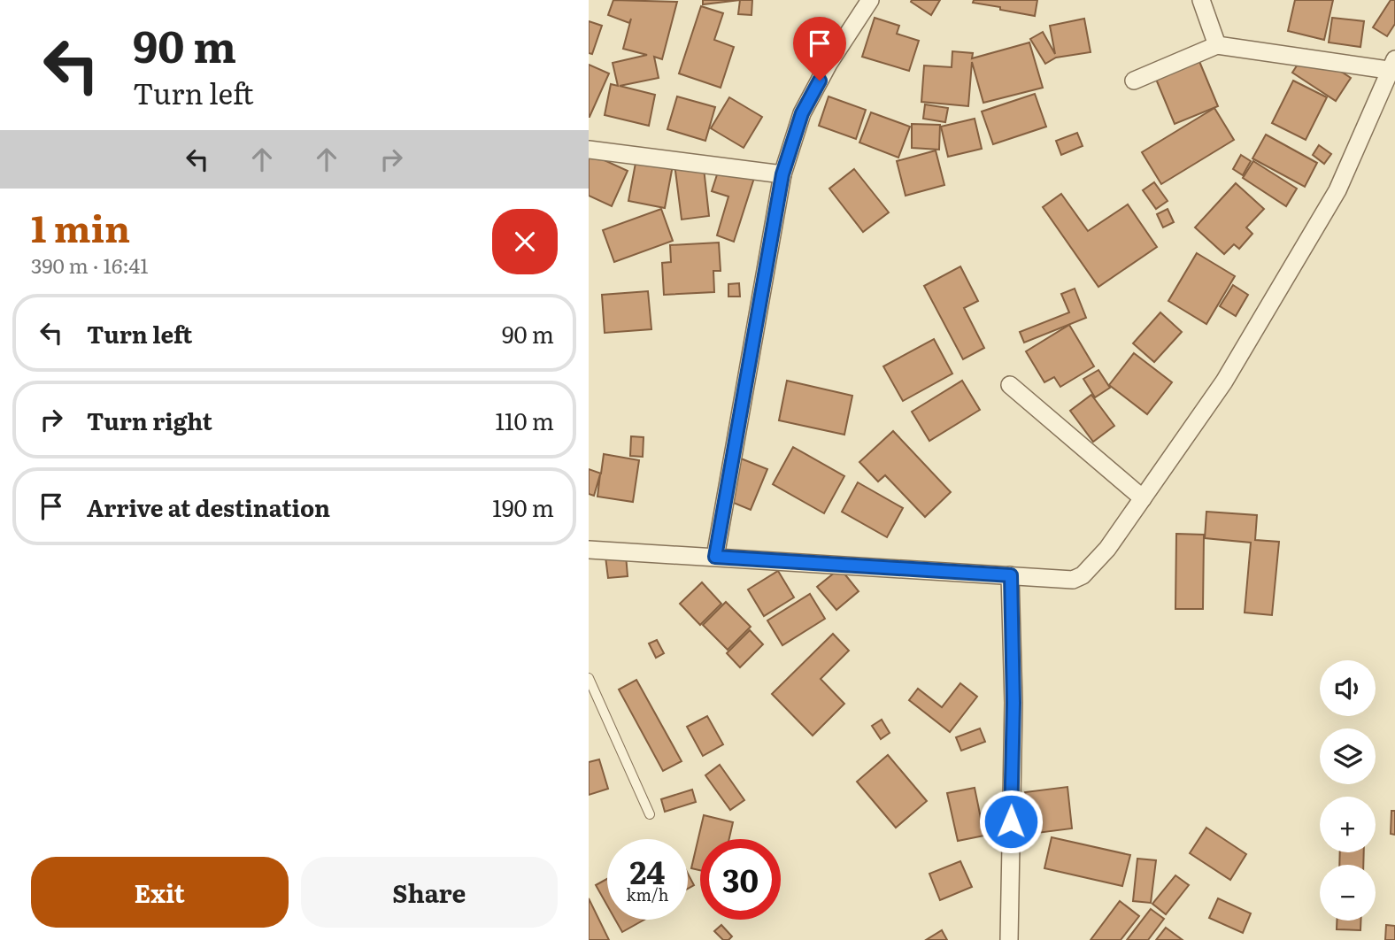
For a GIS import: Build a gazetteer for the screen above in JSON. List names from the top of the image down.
{
  "page": {
    "turn": ["90 m", "Turn left"],
    "heading": ["1 min", "390 m · 16:41"],
    "list": [
      {
        "name": "Turn left",
        "value": "90 m"
      },
      {
        "name": "Turn right",
        "value": "110 m"
      },
      {
        "name": "Arrive at destination",
        "value": "190 m"
      }
    ],
    "map_buttons": ["+", "−"],
    "speed": "24 km/h",
    "limit": "30",
    "buttons": ["Exit", "Share"]
  }
}
